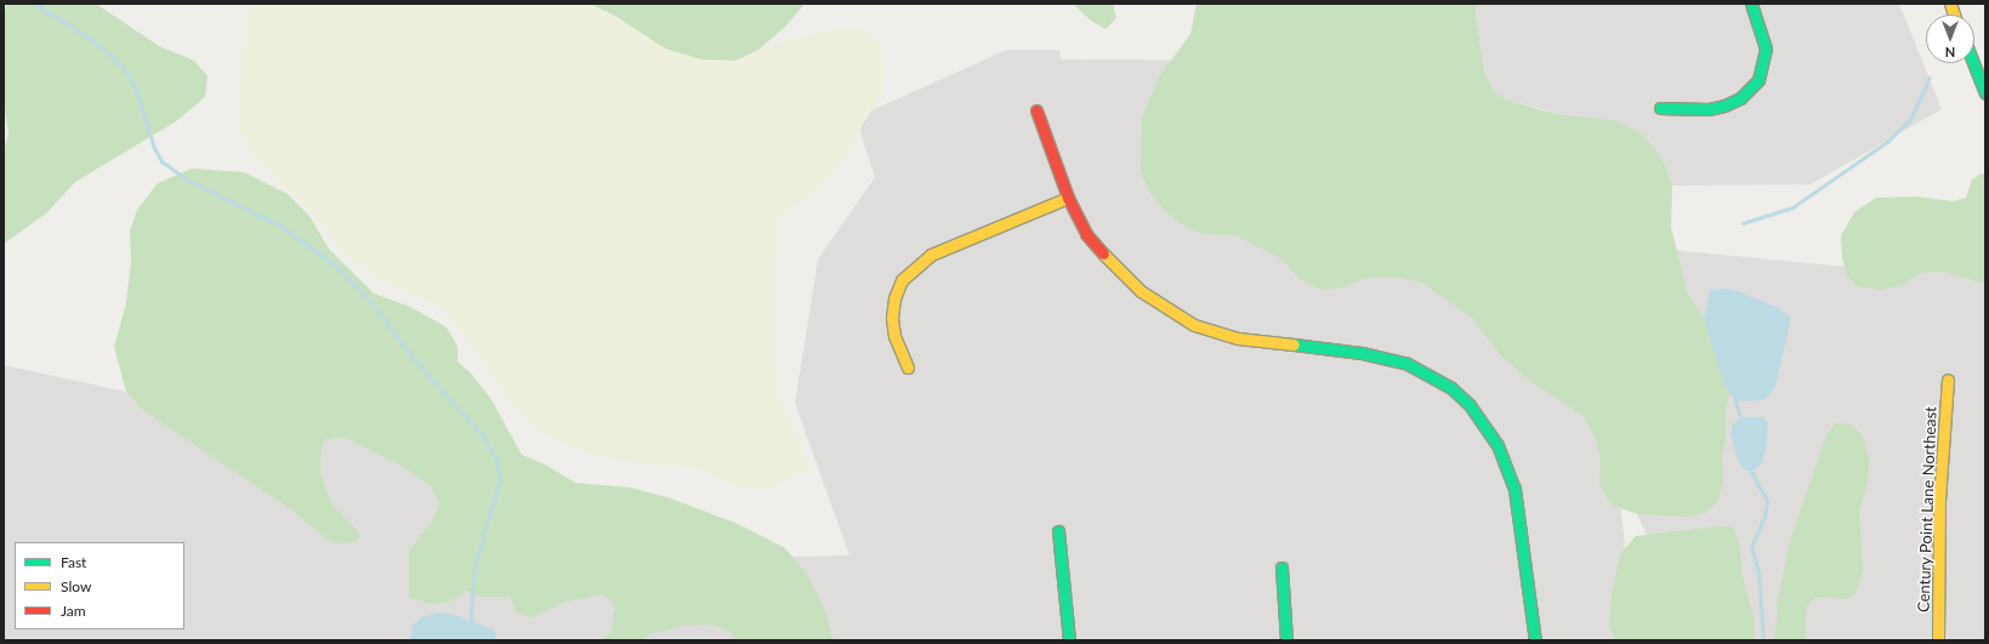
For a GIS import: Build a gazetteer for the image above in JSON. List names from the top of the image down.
{
  "streets": {
    "street": ["Century Point Lane Northeast"]
  },
  "legend": ["Fast", "Slow", "Jam"],
  "north": "bottom"
}
